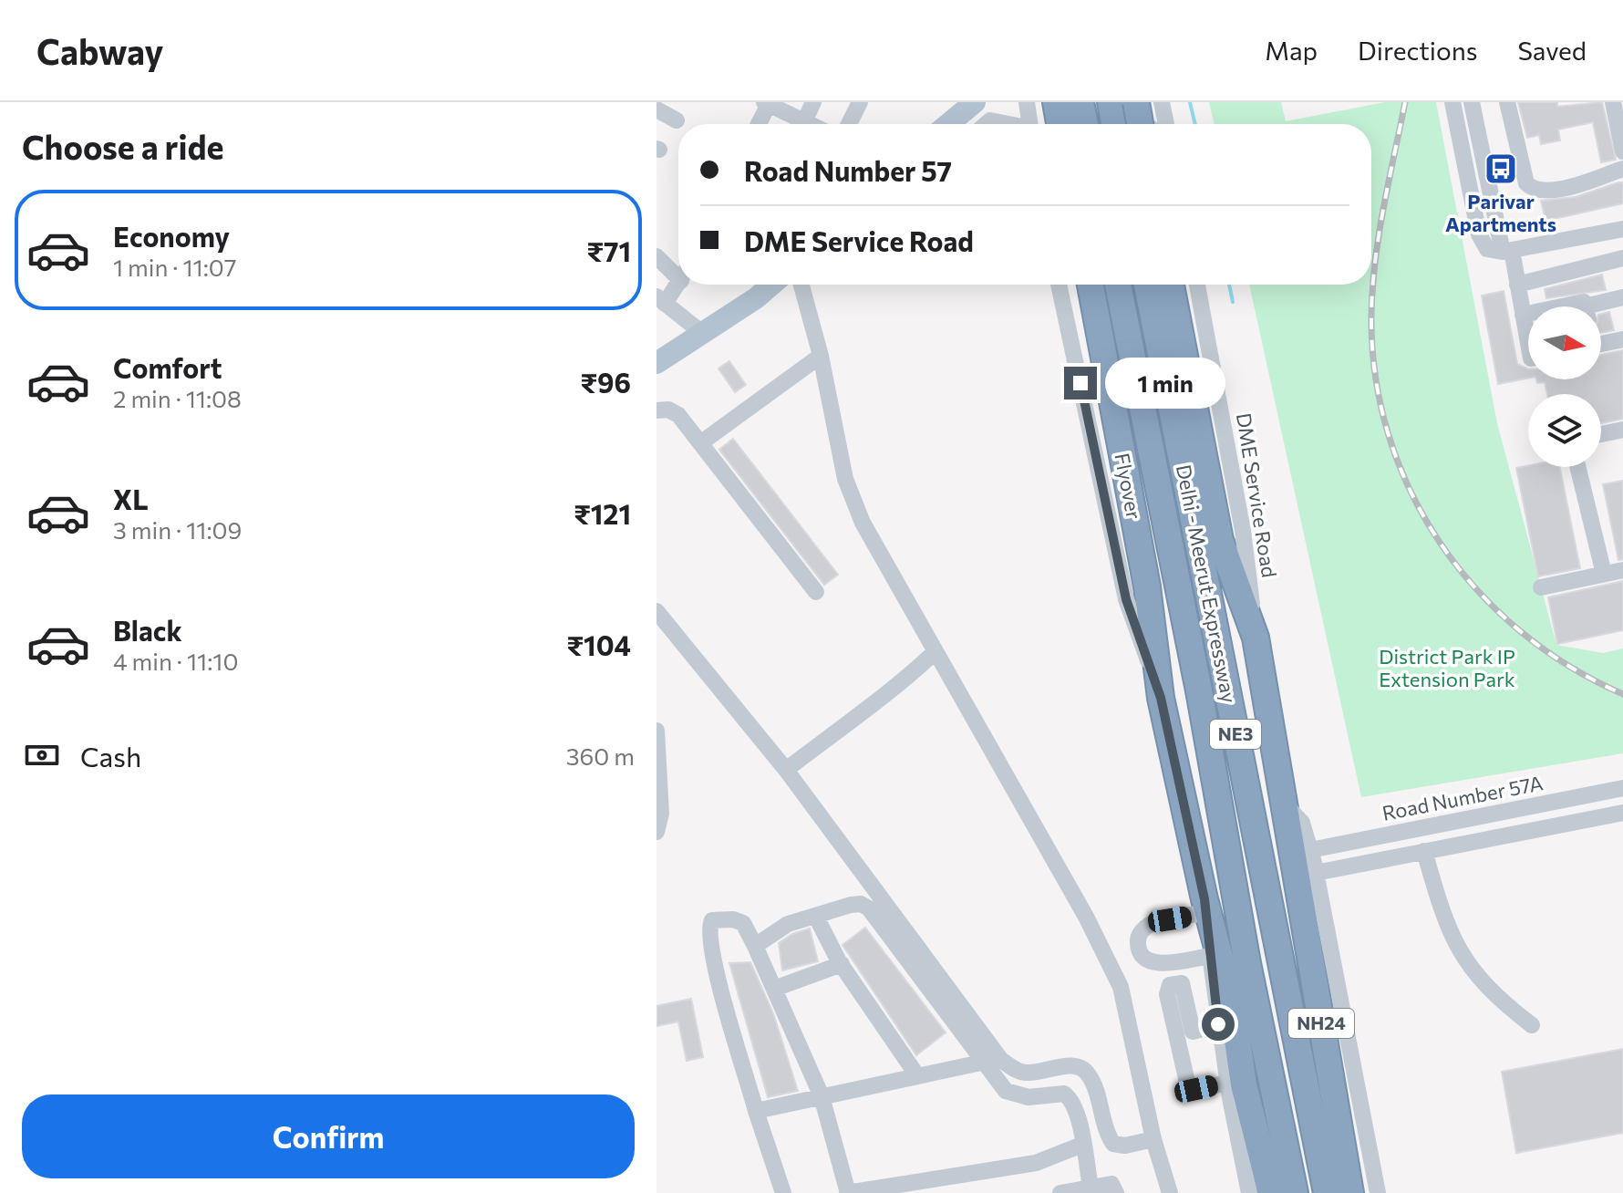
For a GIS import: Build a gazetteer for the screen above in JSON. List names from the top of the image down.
{
  "streets": {
    "highway": [
      "Flyover",
      "Delhi - Meerut Expressway",
      "NE3",
      "NH24"
    ],
    "street": ["DME Service Road", "Road Number 57A"]
  },
  "parks": ["District Park IP Extension Park"],
  "places": {
    "bus stop": ["Parivar Apartments"]
  },
  "north": "right",
  "page": {
    "header": "Cabway",
    "nav": ["Map", "Directions", "Saved"],
    "heading": "Choose a ride",
    "banner": ["Road Number 57", "DME Service Road"],
    "list": [
      {
        "name": "Economy",
        "note": "1 min · 11:07",
        "value": "₹71"
      },
      {
        "name": "Comfort",
        "note": "2 min · 11:08",
        "value": "₹96"
      },
      {
        "name": "XL",
        "note": "3 min · 11:09",
        "value": "₹121"
      },
      {
        "name": "Black",
        "note": "4 min · 11:10",
        "value": "₹104"
      }
    ],
    "bubble": "1 min",
    "pay": ["Cash", "360 m"],
    "buttons": "Confirm"
  }
}
